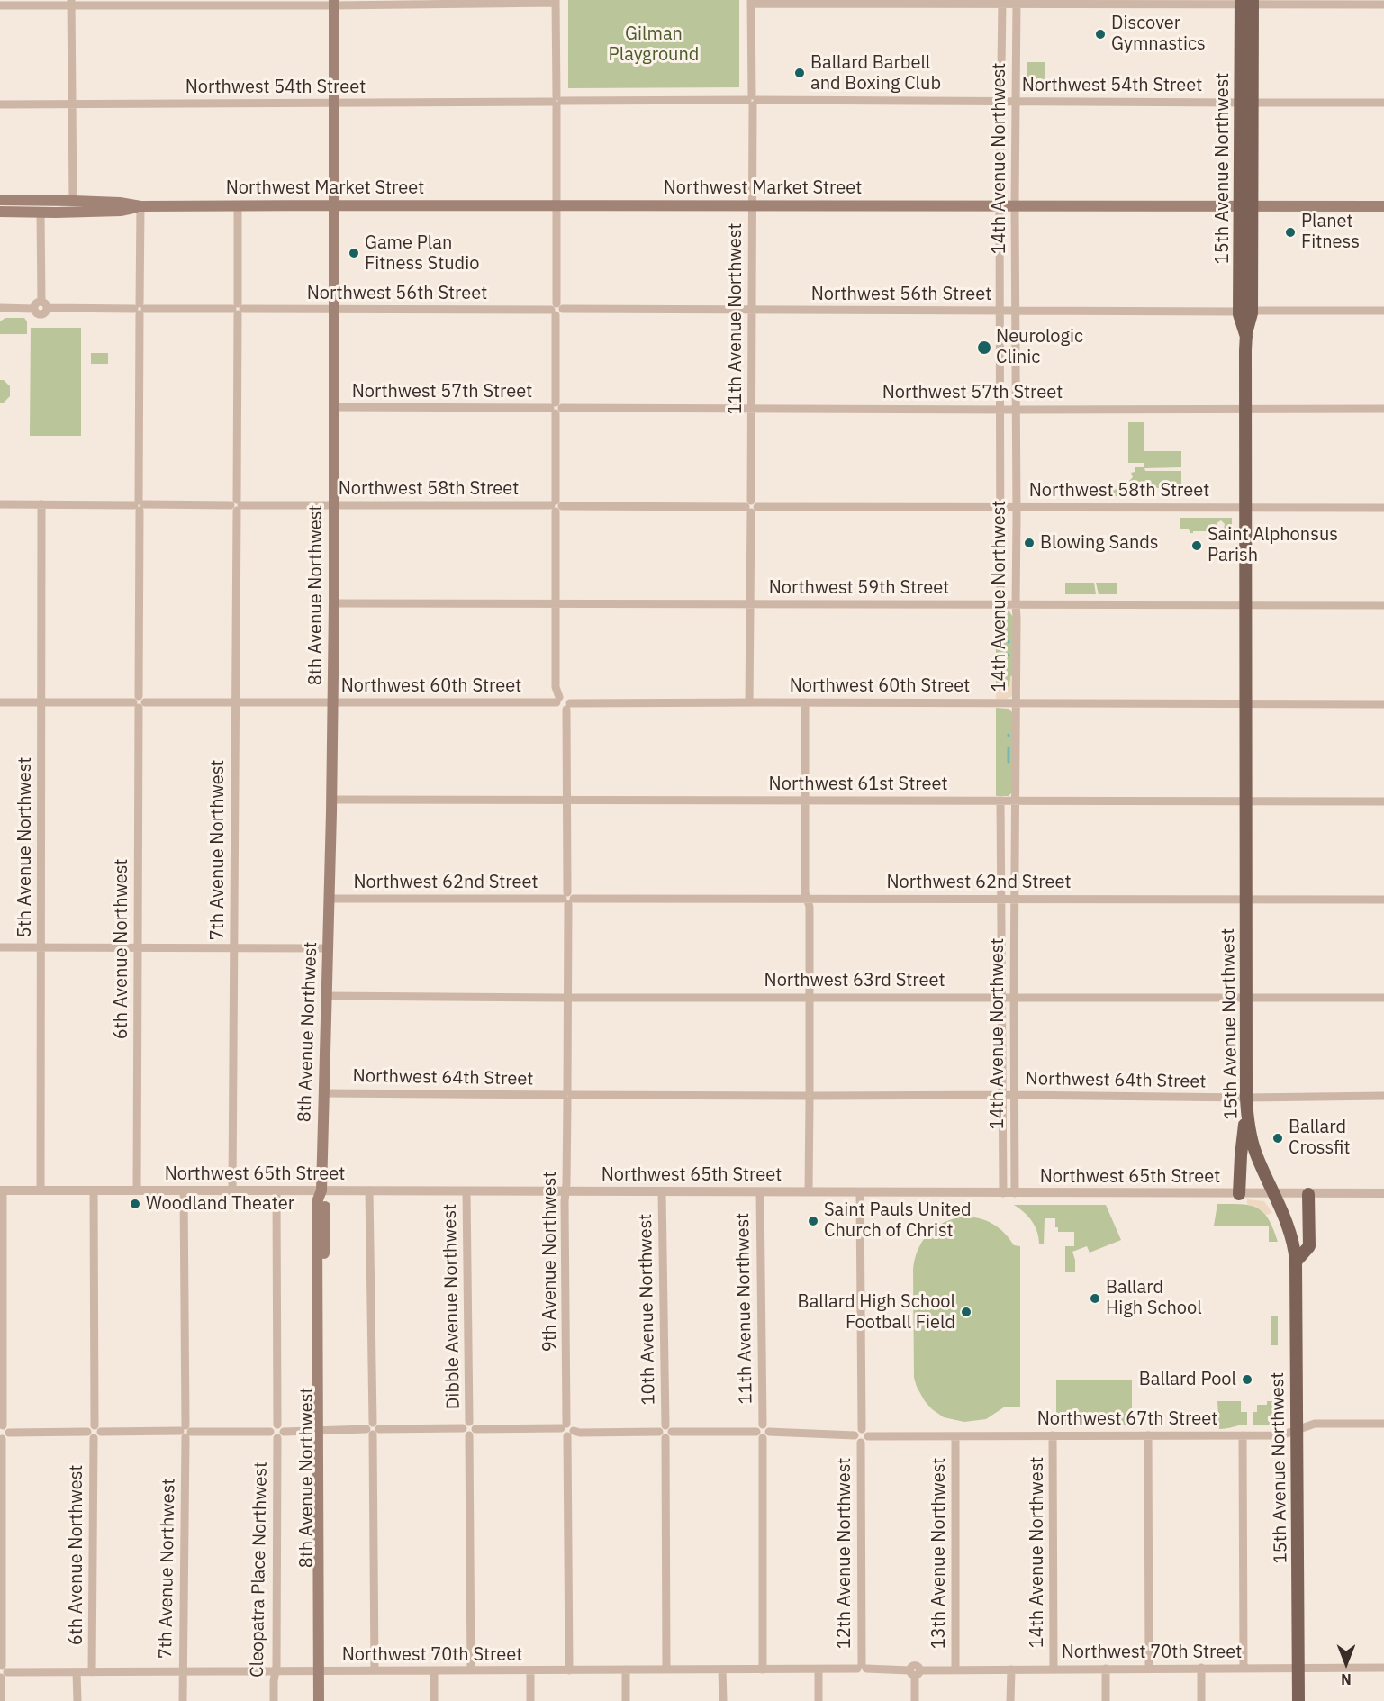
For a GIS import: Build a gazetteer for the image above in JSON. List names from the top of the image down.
{
  "streets": {
    "main road": ["15th Avenue Northwest", "Northwest Market Street", "8th Avenue Northwest"],
    "street": [
      "Northwest 54th Street",
      "14th Avenue Northwest",
      "Northwest 56th Street",
      "11th Avenue Northwest",
      "Northwest 57th Street",
      "Northwest 58th Street",
      "Northwest 59th Street",
      "Northwest 60th Street",
      "Northwest 61st Street",
      "5th Avenue Northwest",
      "7th Avenue Northwest",
      "Northwest 62nd Street",
      "6th Avenue Northwest",
      "Northwest 63rd Street",
      "Northwest 64th Street",
      "Northwest 65th Street",
      "9th Avenue Northwest",
      "Dibble Avenue Northwest",
      "10th Avenue Northwest",
      "Northwest 67th Street",
      "12th Avenue Northwest",
      "13th Avenue Northwest",
      "Cleopatra Place Northwest",
      "Northwest 70th Street"
    ]
  },
  "crossings": [
    ["Northwest 54th Street", "14th Avenue Northwest"],
    ["Northwest 54th Street", "15th Avenue Northwest"],
    ["Northwest 54th Street", "11th Avenue Northwest"],
    ["Northwest 54th Street", "8th Avenue Northwest"],
    ["14th Avenue Northwest", "Northwest Market Street"],
    ["14th Avenue Northwest", "Northwest 56th Street"],
    ["14th Avenue Northwest", "Northwest 57th Street"],
    ["14th Avenue Northwest", "Northwest 58th Street"],
    ["14th Avenue Northwest", "Northwest 59th Street"],
    ["14th Avenue Northwest", "Northwest 60th Street"],
    ["14th Avenue Northwest", "Northwest 61st Street"],
    ["14th Avenue Northwest", "Northwest 62nd Street"],
    ["14th Avenue Northwest", "Northwest 63rd Street"],
    ["14th Avenue Northwest", "Northwest 64th Street"],
    ["14th Avenue Northwest", "Northwest 65th Street"],
    ["14th Avenue Northwest", "Northwest 67th Street"],
    ["14th Avenue Northwest", "Northwest 70th Street"],
    ["15th Avenue Northwest", "Northwest Market Street"],
    ["15th Avenue Northwest", "Northwest 56th Street"],
    ["15th Avenue Northwest", "Northwest 57th Street"],
    ["15th Avenue Northwest", "Northwest 58th Street"],
    ["15th Avenue Northwest", "Northwest 59th Street"],
    ["15th Avenue Northwest", "Northwest 60th Street"],
    ["15th Avenue Northwest", "Northwest 61st Street"],
    ["15th Avenue Northwest", "Northwest 62nd Street"],
    ["15th Avenue Northwest", "Northwest 63rd Street"],
    ["15th Avenue Northwest", "Northwest 64th Street"],
    ["15th Avenue Northwest", "Northwest 65th Street"],
    ["15th Avenue Northwest", "Northwest 67th Street"],
    ["15th Avenue Northwest", "Northwest 70th Street"],
    ["Northwest Market Street", "11th Avenue Northwest"],
    ["Northwest Market Street", "8th Avenue Northwest"],
    ["Northwest Market Street", "7th Avenue Northwest"],
    ["Northwest Market Street", "6th Avenue Northwest"],
    ["Northwest 56th Street", "11th Avenue Northwest"],
    ["Northwest 56th Street", "8th Avenue Northwest"],
    ["Northwest 56th Street", "7th Avenue Northwest"],
    ["Northwest 56th Street", "6th Avenue Northwest"],
    ["11th Avenue Northwest", "Northwest 57th Street"],
    ["11th Avenue Northwest", "Northwest 58th Street"],
    ["11th Avenue Northwest", "Northwest 59th Street"],
    ["11th Avenue Northwest", "Northwest 60th Street"],
    ["11th Avenue Northwest", "Northwest 65th Street"],
    ["Northwest 57th Street", "8th Avenue Northwest"],
    ["Northwest 58th Street", "8th Avenue Northwest"],
    ["Northwest 58th Street", "5th Avenue Northwest"],
    ["Northwest 58th Street", "7th Avenue Northwest"],
    ["Northwest 58th Street", "6th Avenue Northwest"],
    ["Northwest 59th Street", "8th Avenue Northwest"],
    ["8th Avenue Northwest", "Northwest 60th Street"],
    ["8th Avenue Northwest", "Northwest 61st Street"],
    ["8th Avenue Northwest", "Northwest 62nd Street"],
    ["8th Avenue Northwest", "Northwest 63rd Street"],
    ["8th Avenue Northwest", "Northwest 64th Street"],
    ["8th Avenue Northwest", "Northwest 65th Street"],
    ["8th Avenue Northwest", "Northwest 70th Street"],
    ["Northwest 60th Street", "5th Avenue Northwest"],
    ["Northwest 60th Street", "7th Avenue Northwest"],
    ["Northwest 60th Street", "6th Avenue Northwest"],
    ["Northwest 60th Street", "9th Avenue Northwest"],
    ["Northwest 61st Street", "9th Avenue Northwest"],
    ["5th Avenue Northwest", "Northwest 65th Street"],
    ["7th Avenue Northwest", "Northwest 65th Street"],
    ["7th Avenue Northwest", "Northwest 70th Street"],
    ["Northwest 62nd Street", "9th Avenue Northwest"],
    ["6th Avenue Northwest", "Northwest 65th Street"],
    ["6th Avenue Northwest", "Northwest 70th Street"],
    ["Northwest 63rd Street", "9th Avenue Northwest"],
    ["Northwest 64th Street", "9th Avenue Northwest"],
    ["Northwest 65th Street", "9th Avenue Northwest"],
    ["Northwest 65th Street", "Dibble Avenue Northwest"],
    ["Northwest 65th Street", "10th Avenue Northwest"],
    ["Northwest 65th Street", "12th Avenue Northwest"],
    ["Dibble Avenue Northwest", "Northwest 70th Street"],
    ["10th Avenue Northwest", "Northwest 70th Street"],
    ["Northwest 67th Street", "12th Avenue Northwest"],
    ["Northwest 67th Street", "13th Avenue Northwest"],
    ["12th Avenue Northwest", "Northwest 70th Street"],
    ["13th Avenue Northwest", "Northwest 70th Street"],
    ["Cleopatra Place Northwest", "Northwest 70th Street"]
  ],
  "parks": ["Gilman Playground"],
  "places": [
    "Discover Gymnastics",
    "Ballard Barbell and Boxing Club",
    "Planet Fitness",
    "Game Plan Fitness Studio",
    "Neurologic Clinic",
    "Blowing Sands",
    "Saint Alphonsus Parish",
    "Ballard Crossfit",
    "Woodland Theater",
    "Saint Pauls United Church of Christ",
    "Ballard High School",
    "Ballard High School Football Field",
    "Ballard Pool"
  ],
  "north": "bottom"
}
